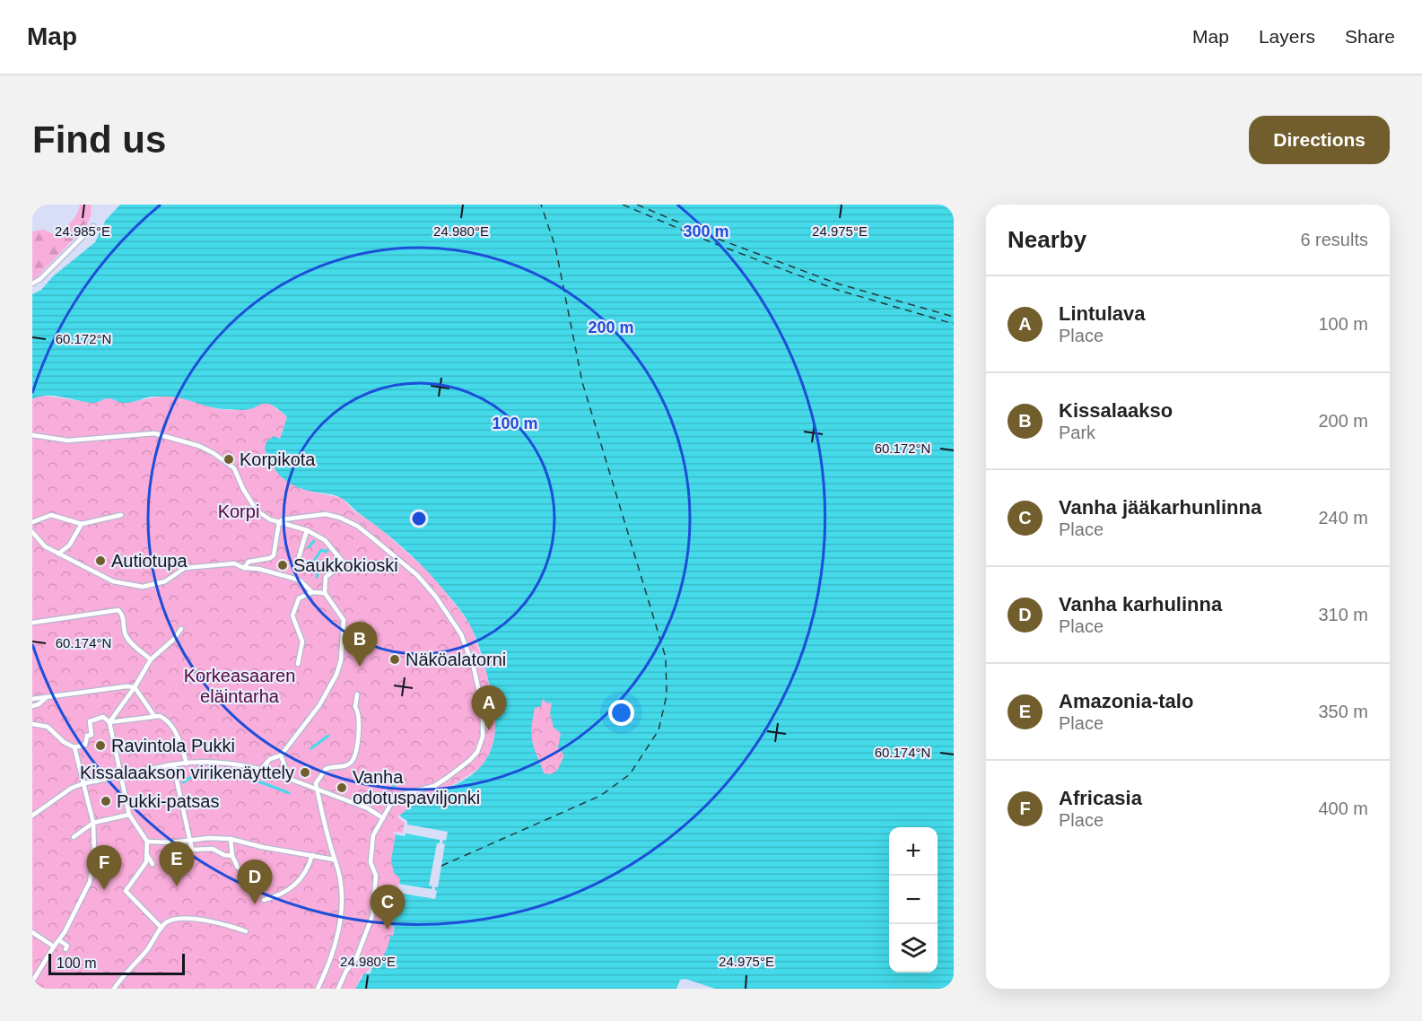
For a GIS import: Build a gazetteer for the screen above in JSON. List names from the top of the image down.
{
  "parks": ["Korpi", "Korkeasaaren eläintarha"],
  "places": [
    "Korpikota",
    "Autiotupa",
    "Saukkokioski",
    "Näköalatorni",
    "Ravintola Pukki",
    "Kissalaakson virikenäyttely",
    "Vanha odotuspaviljonki",
    "Pukki-patsas"
  ],
  "scale_bar": "100 m",
  "page": {
    "header": "Map",
    "nav": ["Map", "Layers", "Share"],
    "buttons": "Directions",
    "title": "Find us",
    "heading": ["Nearby", "6 results"],
    "list": [
      {
        "mark": "A",
        "name": "Lintulava",
        "note": "Place",
        "value": "100 m"
      },
      {
        "mark": "B",
        "name": "Kissalaakso",
        "note": "Park",
        "value": "200 m"
      },
      {
        "mark": "C",
        "name": "Vanha jääkarhunlinna",
        "note": "Place",
        "value": "240 m"
      },
      {
        "mark": "D",
        "name": "Vanha karhulinna",
        "note": "Place",
        "value": "310 m"
      },
      {
        "mark": "E",
        "name": "Amazonia-talo",
        "note": "Place",
        "value": "350 m"
      },
      {
        "mark": "F",
        "name": "Africasia",
        "note": "Place",
        "value": "400 m"
      }
    ],
    "pins": [
      "B",
      "A",
      "E",
      "F",
      "D",
      "C"
    ],
    "map_buttons": ["+", "−"],
    "scale": "100 m"
  },
  "coordinates": [
    "24.985°E",
    "24.980°E",
    "24.975°E",
    "60.172°N",
    "60.174°N"
  ],
  "rings": ["300 m", "200 m", "100 m"]
}
